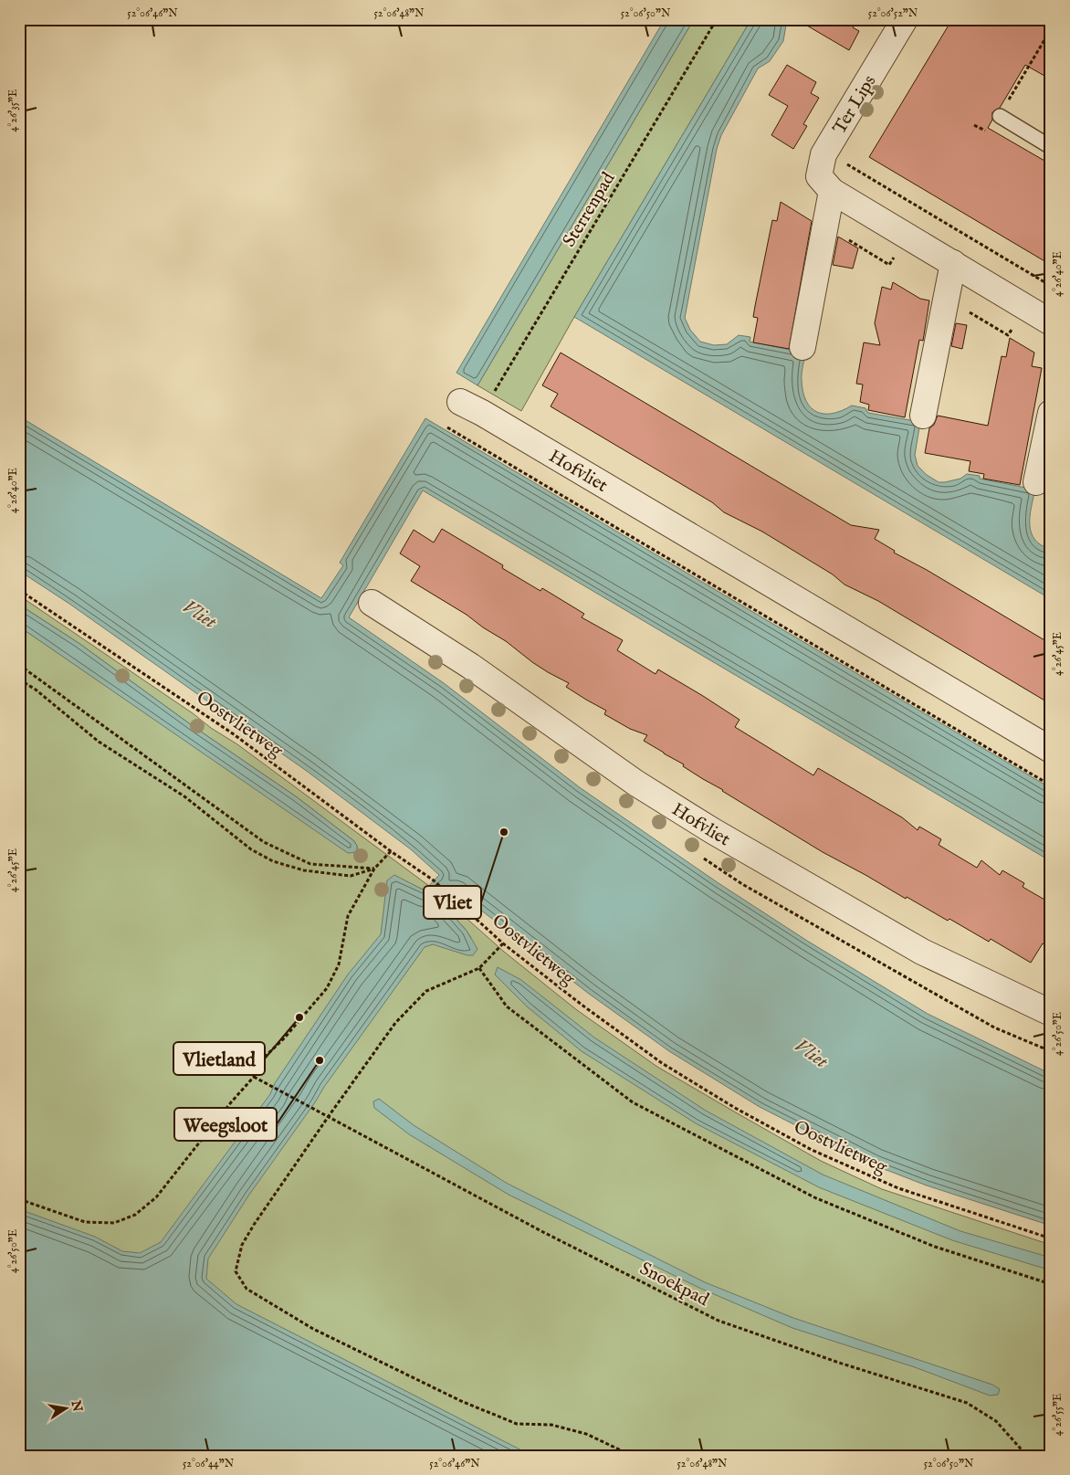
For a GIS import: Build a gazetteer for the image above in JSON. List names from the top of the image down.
{
  "streets": {
    "street": ["Ter Lips", "Hofvliet"],
    "path": ["Sterrenpad", "Oostvlietweg", "Snoekpad"]
  },
  "crossings": [
    ["Sterrenpad", "Hofvliet"]
  ],
  "water": ["Vliet"],
  "places": ["Vliet", "Vlietland", "Weegsloot"],
  "north": "right",
  "coordinates": [
    "52°06'46\"N",
    "52°06'48\"N",
    "52°06'50\"N",
    "52°06'52\"N",
    "4°26'35\"E",
    "4°26'40\"E",
    "4°26'45\"E",
    "4°26'50\"E",
    "4°26'55\"E",
    "52°06'44\"N"
  ]
}
